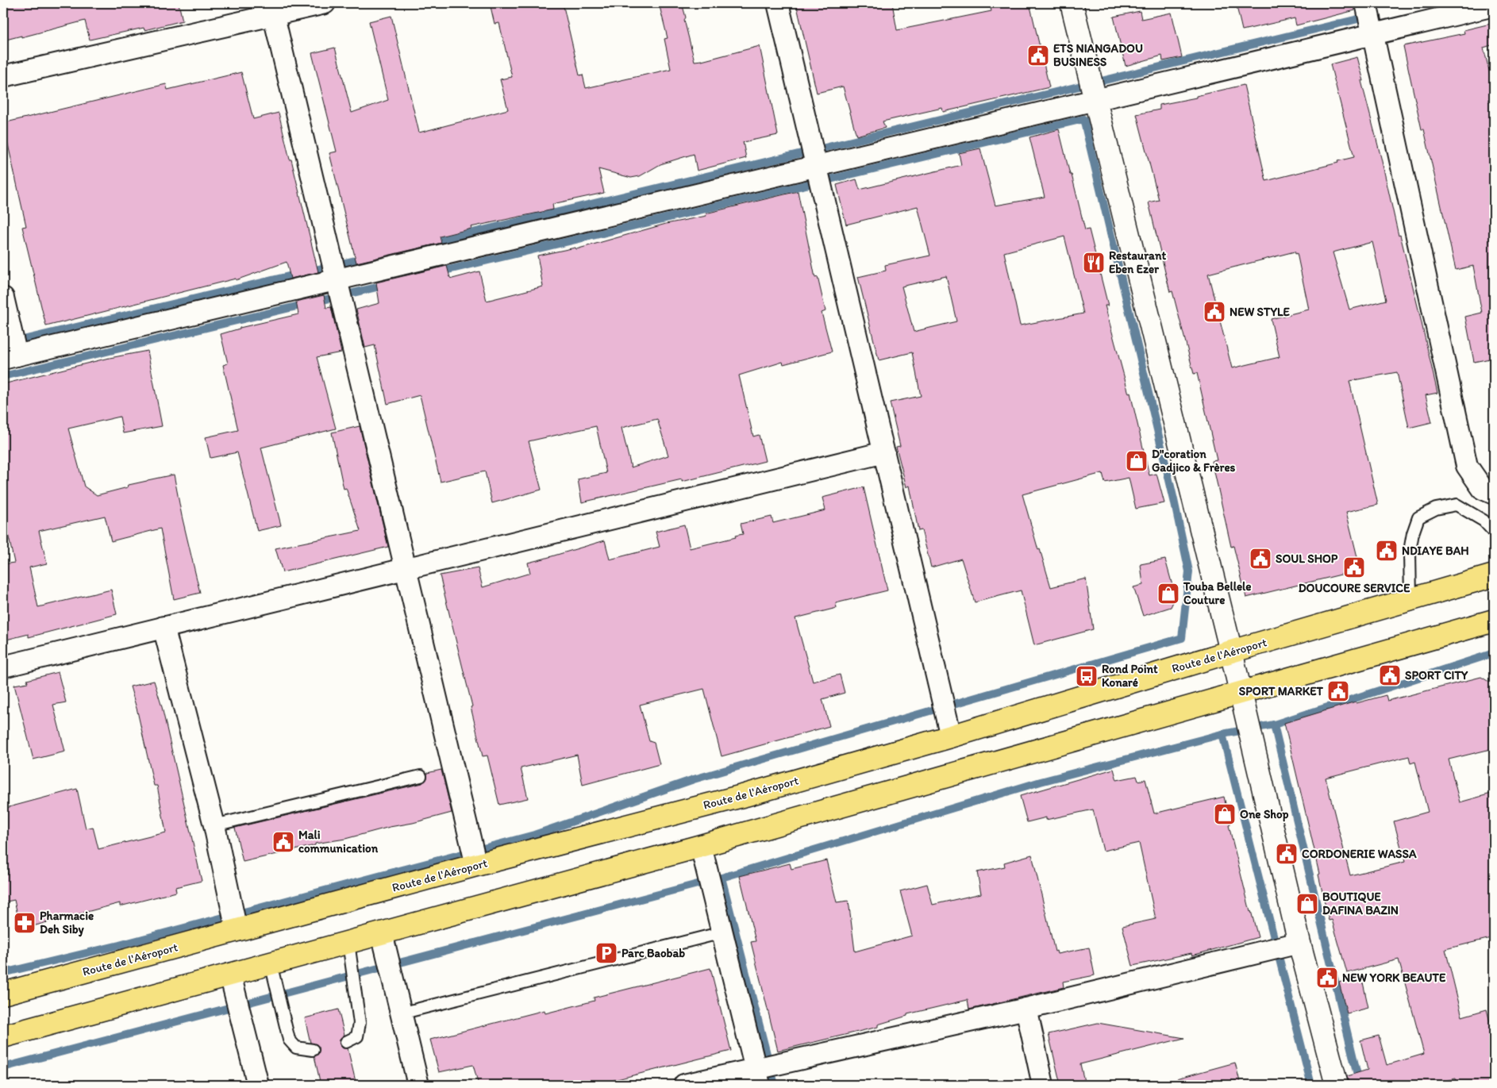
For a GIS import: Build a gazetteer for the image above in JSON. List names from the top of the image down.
{
  "streets": {
    "highway": ["Route de l'Aéroport"]
  },
  "places": {
    "public building": [
      "ETS NIANGADOU BUSINESS",
      "NEW STYLE",
      "NDIAYE BAH",
      "SOUL SHOP",
      "DOUCOURE SERVICE",
      "SPORT CITY",
      "SPORT MARKET",
      "Mali communication",
      "CORDONERIE WASSA",
      "NEW YORK BEAUTE"
    ],
    "restaurant": ["Restaurant Eben Ezer"],
    "shop": [
      "D\"coration Gadjico & Frères",
      "Touba Bellele Couture",
      "One Shop",
      "BOUTIQUE DAFINA BAZIN"
    ],
    "bus stop": ["Rond Point Konaré"],
    "pharmacy": ["Pharmacie Deh Siby"],
    "parking": ["Parc Baobab"]
  }
}
